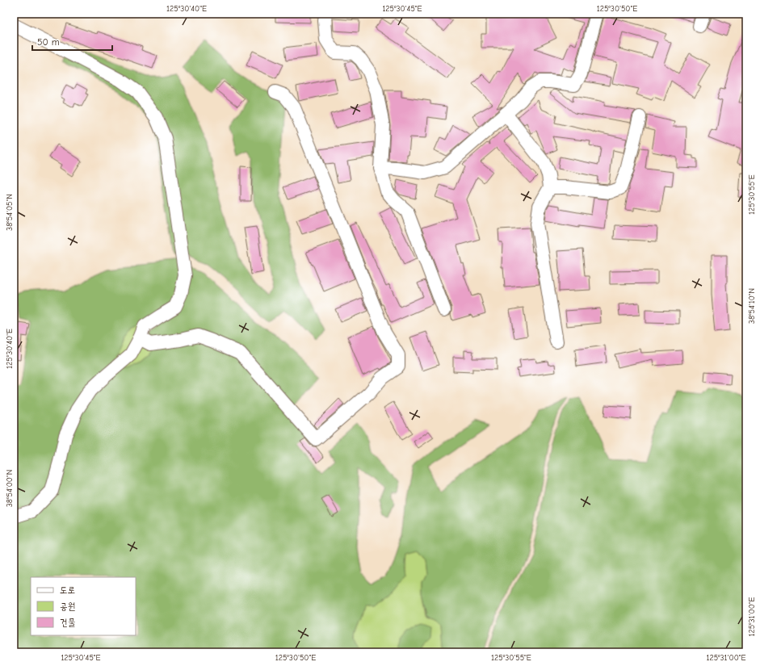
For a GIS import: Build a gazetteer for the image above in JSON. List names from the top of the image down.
{
  "legend": ["도로", "공원", "건물"],
  "scale_bar": "50 m",
  "coordinates": [
    "125°30'40\"E",
    "125°30'45\"E",
    "125°30'50\"E",
    "125°30'55\"E",
    "38°54'05\"N",
    "38°54'10\"N",
    "38°54'00\"N",
    "125°31'00\"E"
  ]
}
